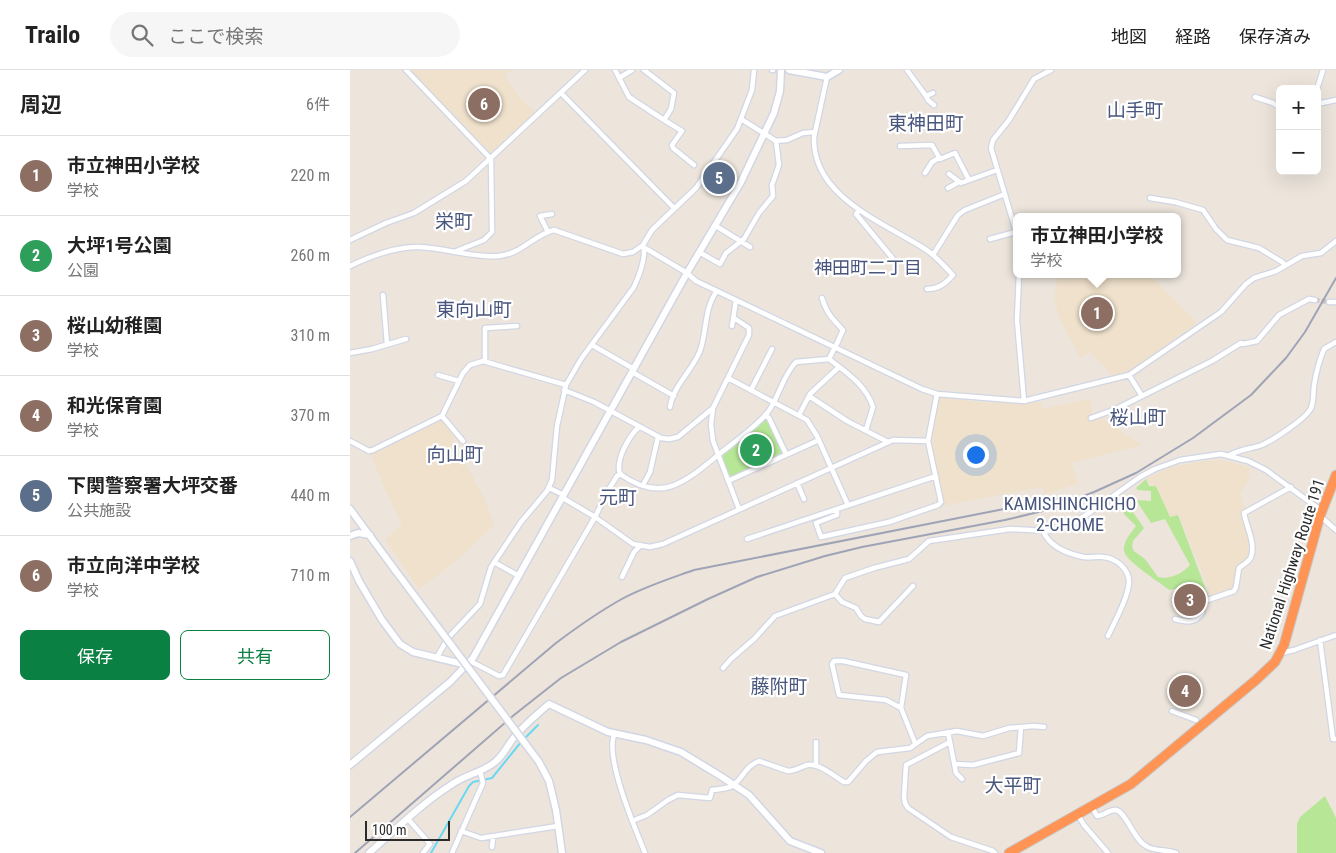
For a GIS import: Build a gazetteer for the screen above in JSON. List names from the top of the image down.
{
  "streets": {
    "highway": ["National Highway Route 191"]
  },
  "districts": [
    "山手町",
    "東神田町",
    "栄町",
    "神田町二丁目",
    "東向山町",
    "桜山町",
    "向山町",
    "元町",
    "KAMISHINCHICHO 2-CHOME",
    "藤附町",
    "大平町"
  ],
  "scale_bar": "100 m",
  "page": {
    "header": "Trailo",
    "search": "ここで検索",
    "nav": ["地図", "経路", "保存済み"],
    "heading": ["周辺", "6件"],
    "map_buttons": ["+", "−"],
    "pins": [
      "6",
      "5",
      "1",
      "2",
      "3",
      "4"
    ],
    "list": [
      {
        "mark": "1",
        "name": "市立神田小学校",
        "note": "学校",
        "value": "220 m"
      },
      {
        "mark": "2",
        "name": "大坪1号公園",
        "note": "公園",
        "value": "260 m"
      },
      {
        "mark": "3",
        "name": "桜山幼稚園",
        "note": "学校",
        "value": "310 m"
      },
      {
        "mark": "4",
        "name": "和光保育園",
        "note": "学校",
        "value": "370 m"
      },
      {
        "mark": "5",
        "name": "下関警察署大坪交番",
        "note": "公共施設",
        "value": "440 m"
      },
      {
        "mark": "6",
        "name": "市立向洋中学校",
        "note": "学校",
        "value": "710 m"
      }
    ],
    "popup": ["市立神田小学校", "学校"],
    "buttons": ["保存", "共有"],
    "scale": "100 m"
  }
}
